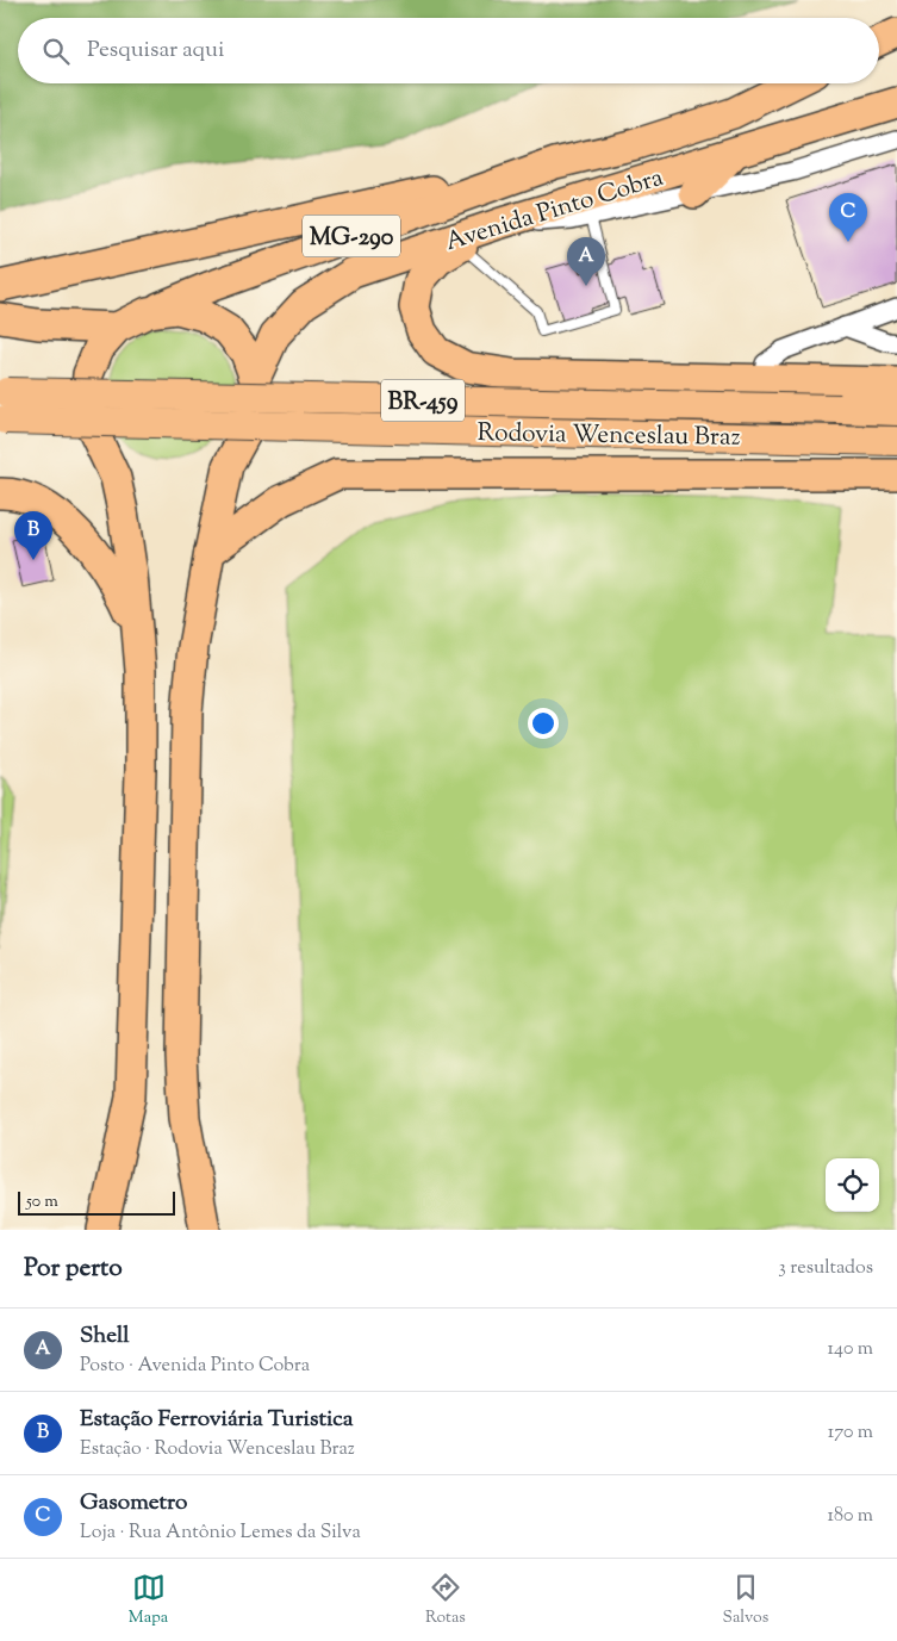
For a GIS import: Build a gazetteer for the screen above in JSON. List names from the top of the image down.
{
  "streets": {
    "highway": ["Avenida Pinto Cobra", "MG-290"],
    "main road": ["BR-459", "Rodovia Wenceslau Braz"]
  },
  "scale_bar": "50 m",
  "page": {
    "search": "Pesquisar aqui",
    "pins": ["C", "A", "B"],
    "scale": "50 m",
    "heading": ["Por perto", "3 resultados"],
    "list": [
      {
        "mark": "A",
        "name": "Shell",
        "note": "Posto · Avenida Pinto Cobra",
        "value": "140 m"
      },
      {
        "mark": "B",
        "name": "Estação Ferroviária Turistica",
        "note": "Estação · Rodovia Wenceslau Braz",
        "value": "170 m"
      },
      {
        "mark": "C",
        "name": "Gasometro",
        "note": "Loja · Rua Antônio Lemes da Silva",
        "value": "180 m"
      }
    ],
    "nav": ["Mapa", "Rotas", "Salvos"]
  }
}
